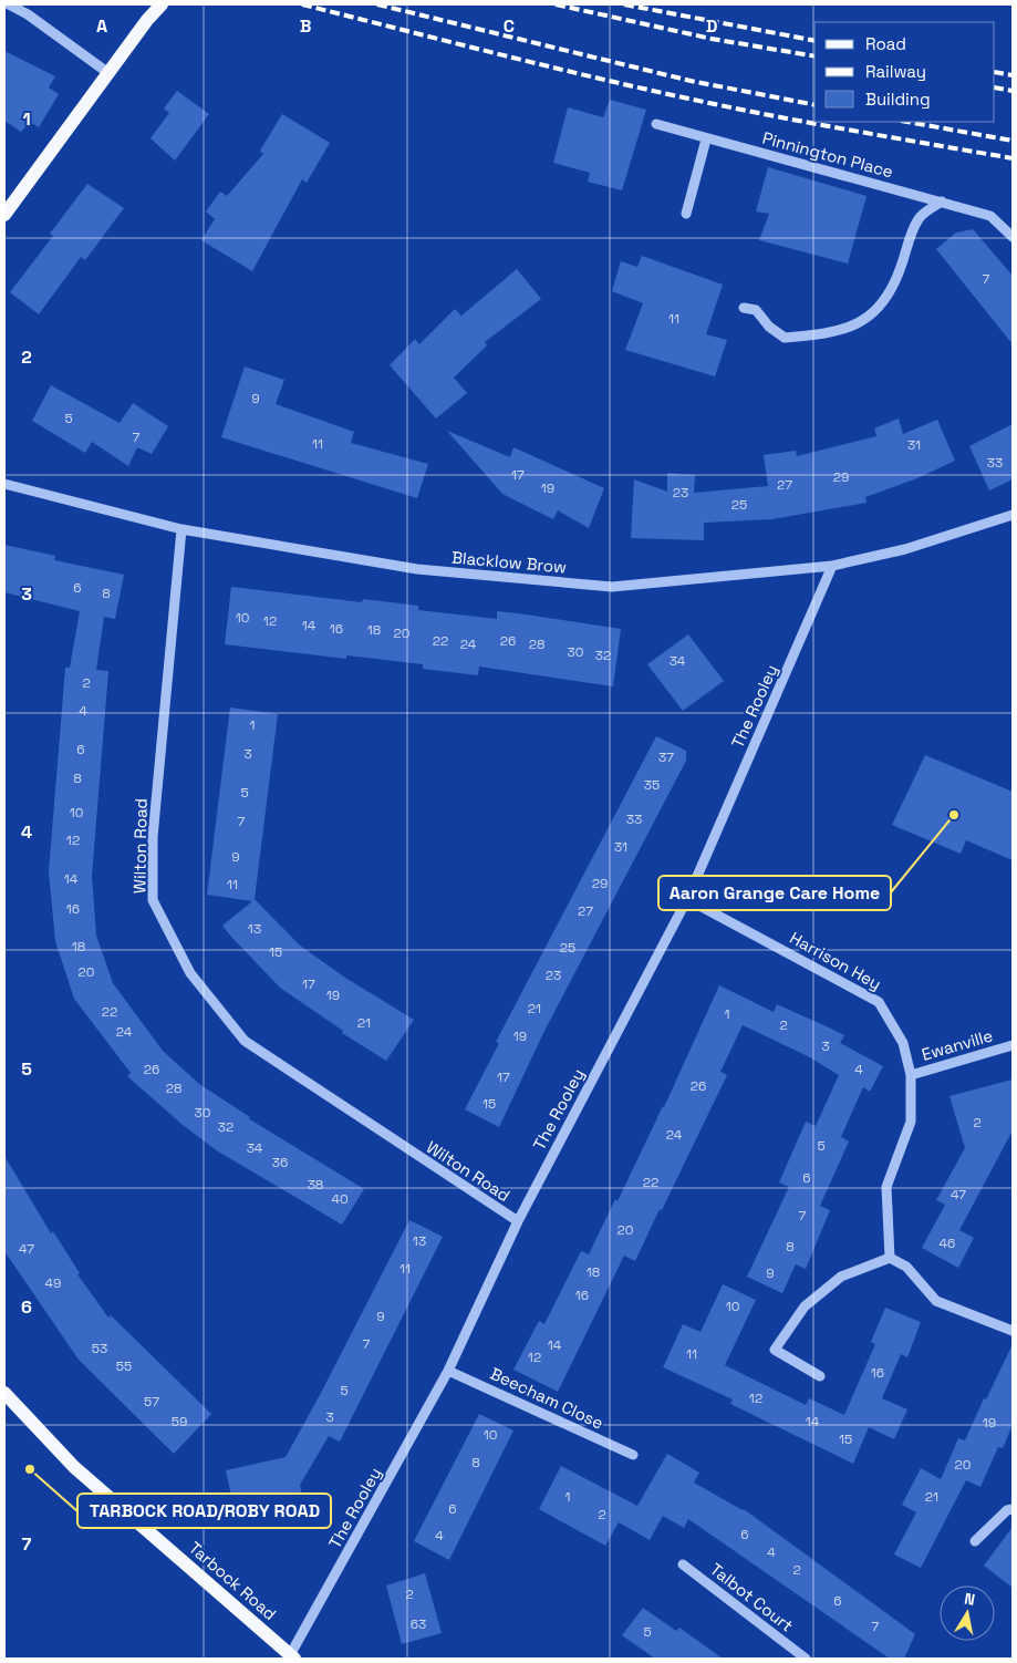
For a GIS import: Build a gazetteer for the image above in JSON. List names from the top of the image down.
{
  "streets": {
    "main road": ["Tarbock Road"],
    "street": [
      "Pinnington Place",
      "Blacklow Brow",
      "The Rooley",
      "Wilton Road",
      "Harrison Hey",
      "Ewanville",
      "Beecham Close",
      "Talbot Court"
    ]
  },
  "crossings": [
    ["Blacklow Brow", "The Rooley"],
    ["Blacklow Brow", "Wilton Road"],
    ["The Rooley", "Wilton Road"],
    ["The Rooley", "Harrison Hey"],
    ["The Rooley", "Beecham Close"],
    ["The Rooley", "Tarbock Road"],
    ["Harrison Hey", "Ewanville"]
  ],
  "places": ["Aaron Grange Care Home", "TARBOCK ROAD/ROBY ROAD"],
  "house_numbers": [
    "7",
    "11",
    "9",
    "5",
    "7",
    "11",
    "31",
    "33",
    "17",
    "29",
    "27",
    "19",
    "23",
    "25",
    "6",
    "8",
    "10",
    "12",
    "14",
    "16",
    "18",
    "20",
    "22",
    "26",
    "24",
    "28",
    "30",
    "32",
    "34",
    "2",
    "4",
    "1",
    "6",
    "3",
    "37",
    "8",
    "35",
    "5",
    "10",
    "33",
    "7",
    "12",
    "31",
    "9",
    "14",
    "29",
    "11",
    "16",
    "27",
    "13",
    "18",
    "25",
    "15",
    "20",
    "23",
    "17",
    "19",
    "21",
    "22",
    "1",
    "21",
    "2",
    "24",
    "19",
    "3",
    "26",
    "4",
    "17",
    "26",
    "28",
    "15",
    "30",
    "2",
    "32",
    "24",
    "5",
    "34",
    "36",
    "6",
    "22",
    "38",
    "47",
    "40",
    "7",
    "20",
    "13",
    "46",
    "8",
    "47",
    "11",
    "18",
    "9",
    "49",
    "16",
    "10",
    "9",
    "7",
    "14",
    "53",
    "11",
    "12",
    "55",
    "16",
    "5",
    "12",
    "57",
    "3",
    "59",
    "14",
    "19",
    "10",
    "15",
    "8",
    "20",
    "1",
    "21",
    "6",
    "2",
    "6",
    "4",
    "4",
    "2",
    "2",
    "6",
    "63",
    "7",
    "5"
  ],
  "legend": ["Road", "Railway", "Building"],
  "north": "top",
  "grid": {
    "columns": [
      "A",
      "B",
      "C",
      "D"
    ],
    "rows": [
      "1",
      "2",
      "3",
      "4",
      "5",
      "6",
      "7"
    ]
  }
}
